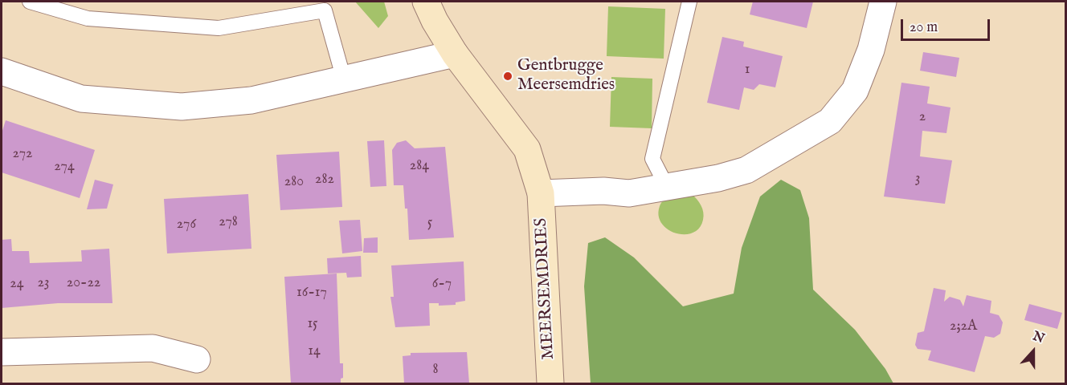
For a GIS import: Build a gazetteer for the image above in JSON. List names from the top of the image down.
{
  "streets": {
    "street": ["MEERSEMDRIES"]
  },
  "places": ["Gentbrugge Meersemdries"],
  "house_numbers": [
    "1",
    "2",
    "272",
    "284",
    "274",
    "3",
    "282",
    "280",
    "278",
    "5",
    "276",
    "23",
    "20-22",
    "24",
    "6-7",
    "16-17",
    "15",
    "2;2A",
    "14",
    "8"
  ],
  "scale_bar": "20 m",
  "north": "top"
}
